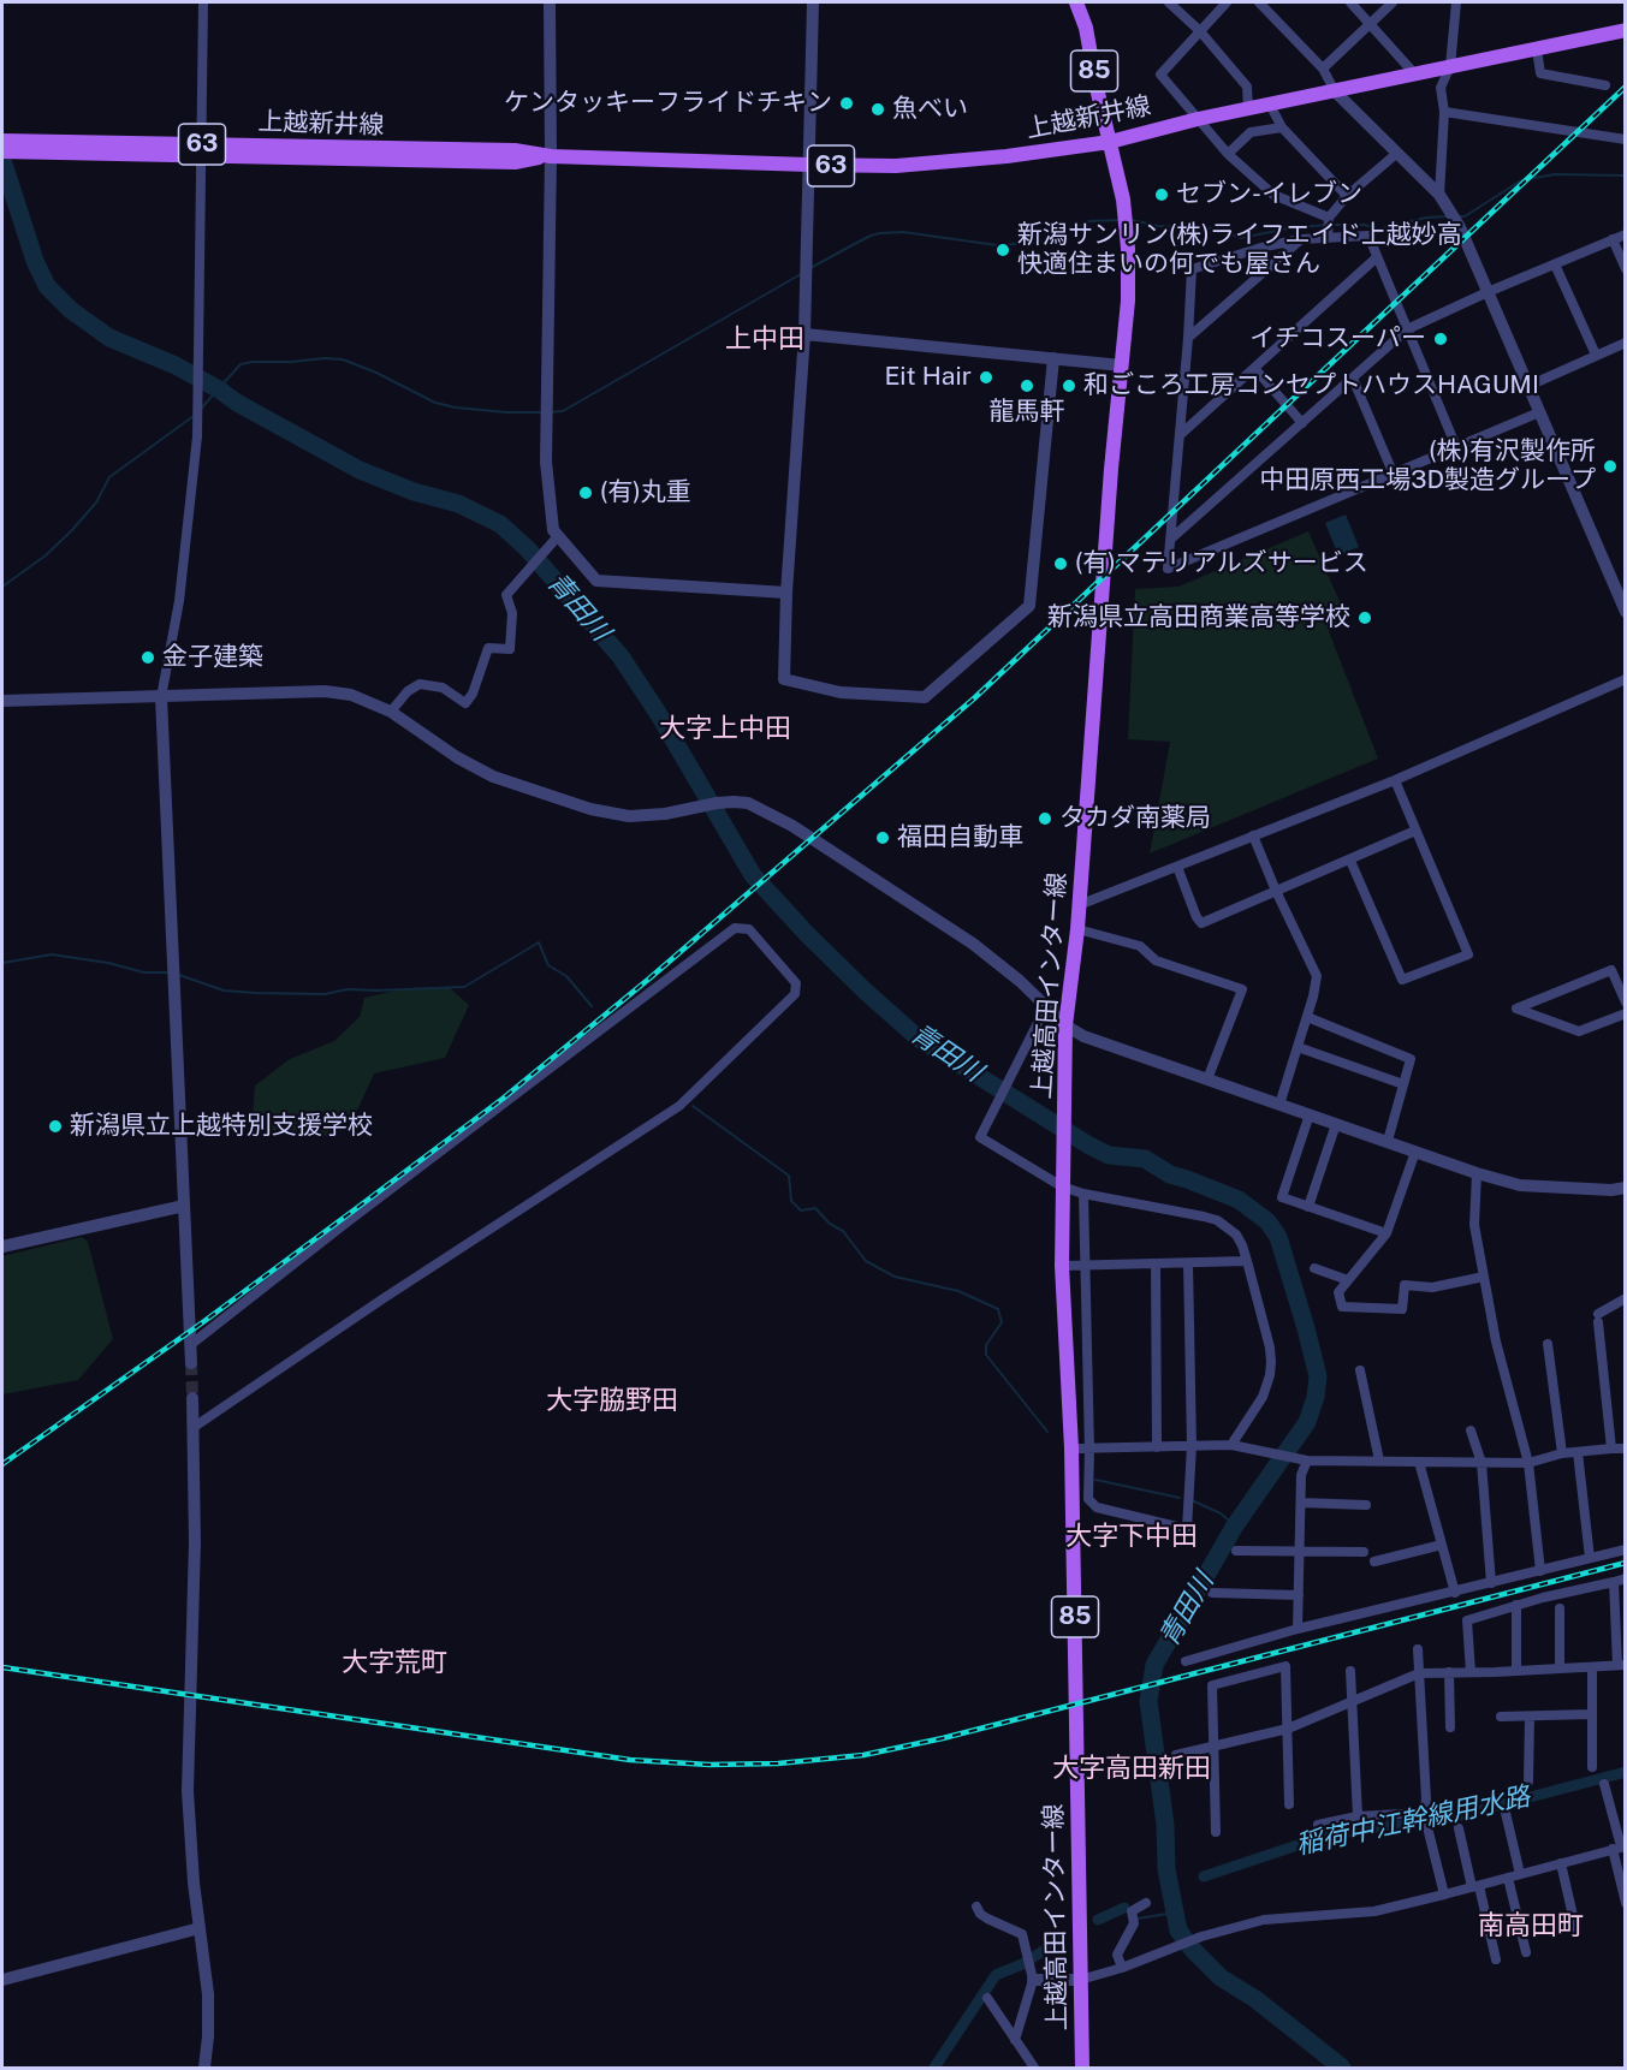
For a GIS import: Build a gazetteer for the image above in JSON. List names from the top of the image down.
{
  "streets": {
    "main road": [
      "85",
      "上越新井線",
      "63",
      "上越高田インター線"
    ]
  },
  "crossings": [
    ["上越新井線", "上越高田インター線"]
  ],
  "districts": [
    "上中田",
    "大字上中田",
    "大字脇野田",
    "大字下中田",
    "大字荒町",
    "大字高田新田",
    "南高田町"
  ],
  "water": ["青田川", "稲荷中江幹線用水路"],
  "places": [
    "ケンタッキーフライドチキン",
    "魚べい",
    "セブン-イレブン",
    "新潟サンリン(株)ライフエイド上越妙高 快適住まいの何でも屋さん",
    "イチコスーパー",
    "Eit Hair",
    "龍馬軒",
    "和ごころ工房コンセプトハウスHAGUMI",
    "(株)有沢製作所 中田原西工場3D製造グループ",
    "(有)丸重",
    "(有)マテリアルズサービス",
    "新潟県立高田商業高等学校",
    "金子建築",
    "タカダ南薬局",
    "福田自動車",
    "新潟県立上越特別支援学校"
  ]
}
